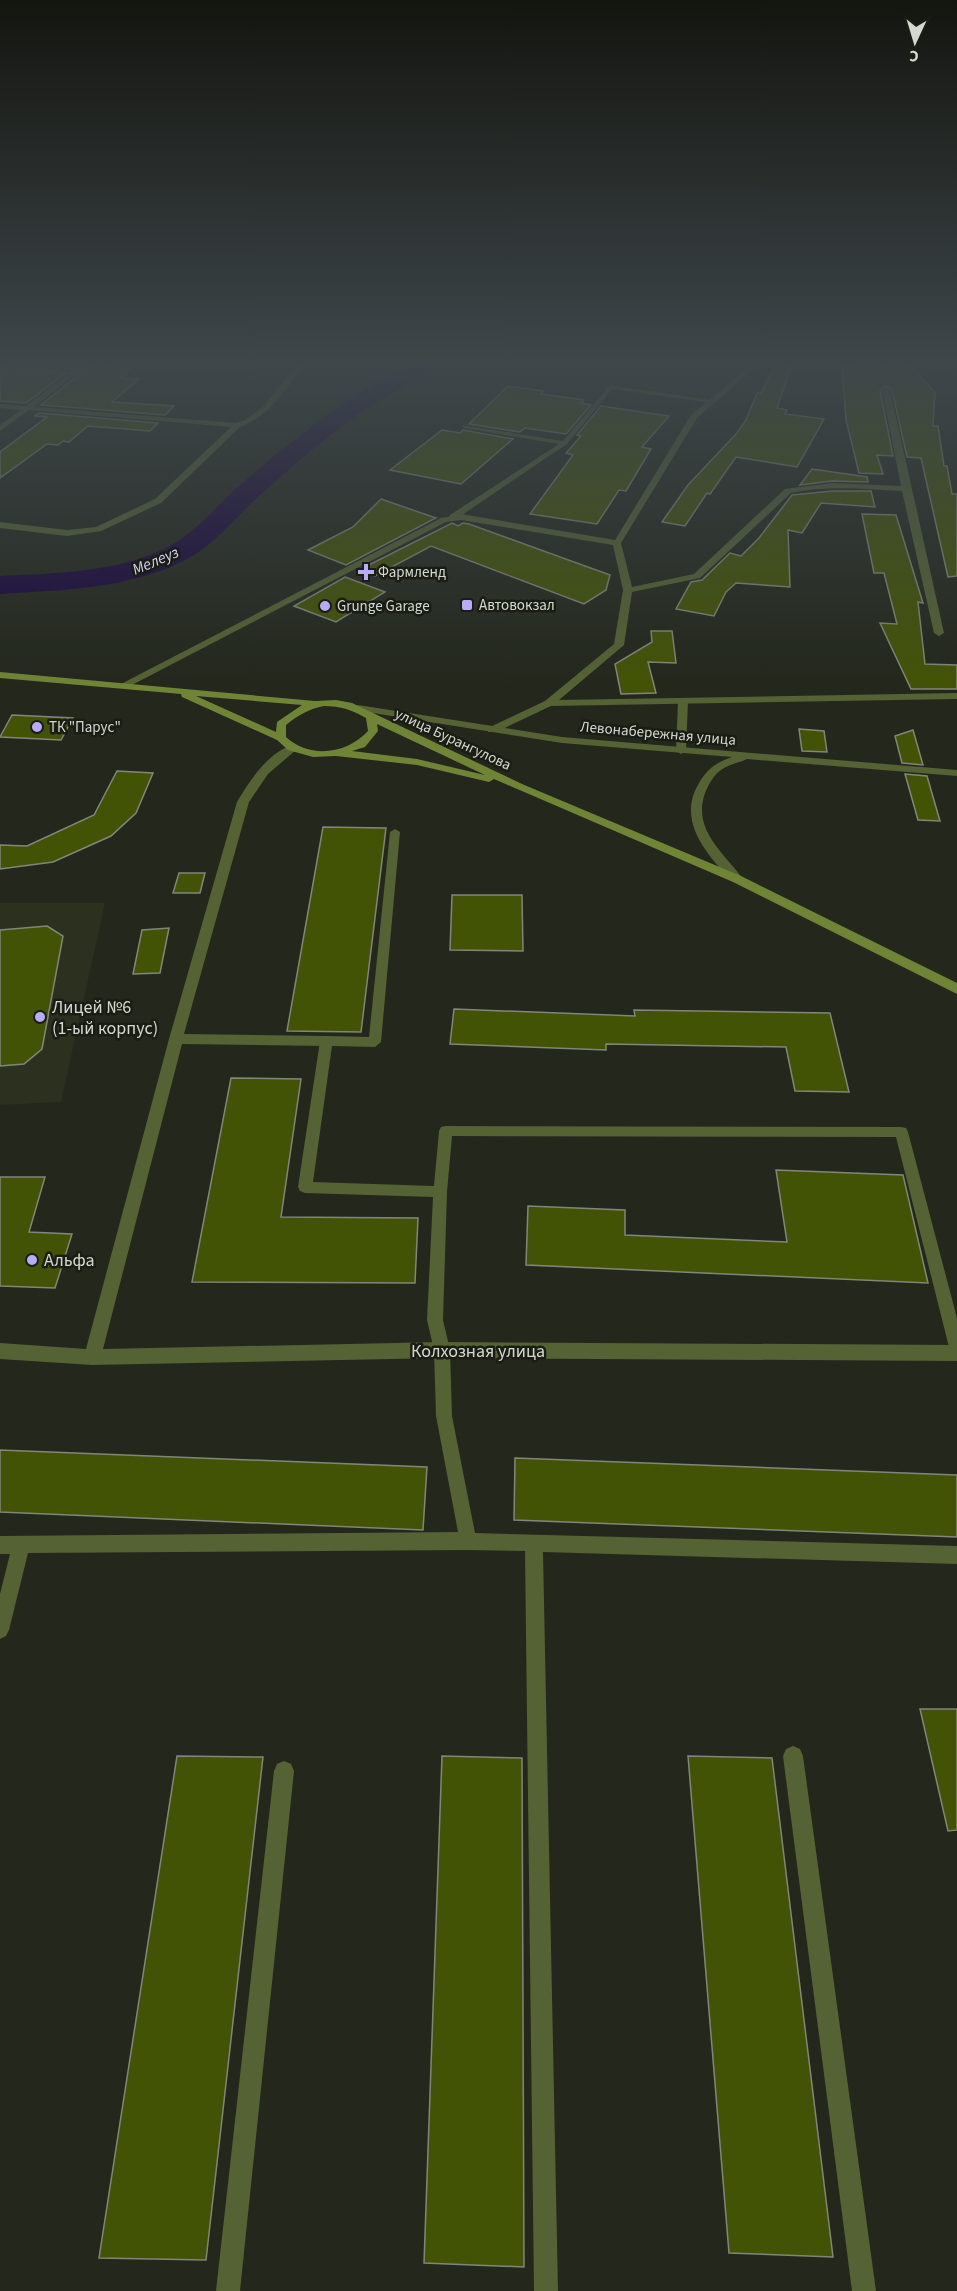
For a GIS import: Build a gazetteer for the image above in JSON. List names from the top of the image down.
{
  "streets": {
    "main road": ["улица Бурангулова"],
    "street": ["Левонабережная улица", "Колхозная улица"]
  },
  "crossings": [
    ["Левонабережная улица", "улица Бурангулова"]
  ],
  "water": ["Мелеуз"],
  "places": {
    "health": ["Фармленд"],
    "transit": ["Автовокзал"],
    "other": [
      "Grunge Garage",
      "ТК \"Парус\"",
      "Лицей №6 (1-ый корпус)",
      "Альфа"
    ]
  },
  "north": "bottom"
}
